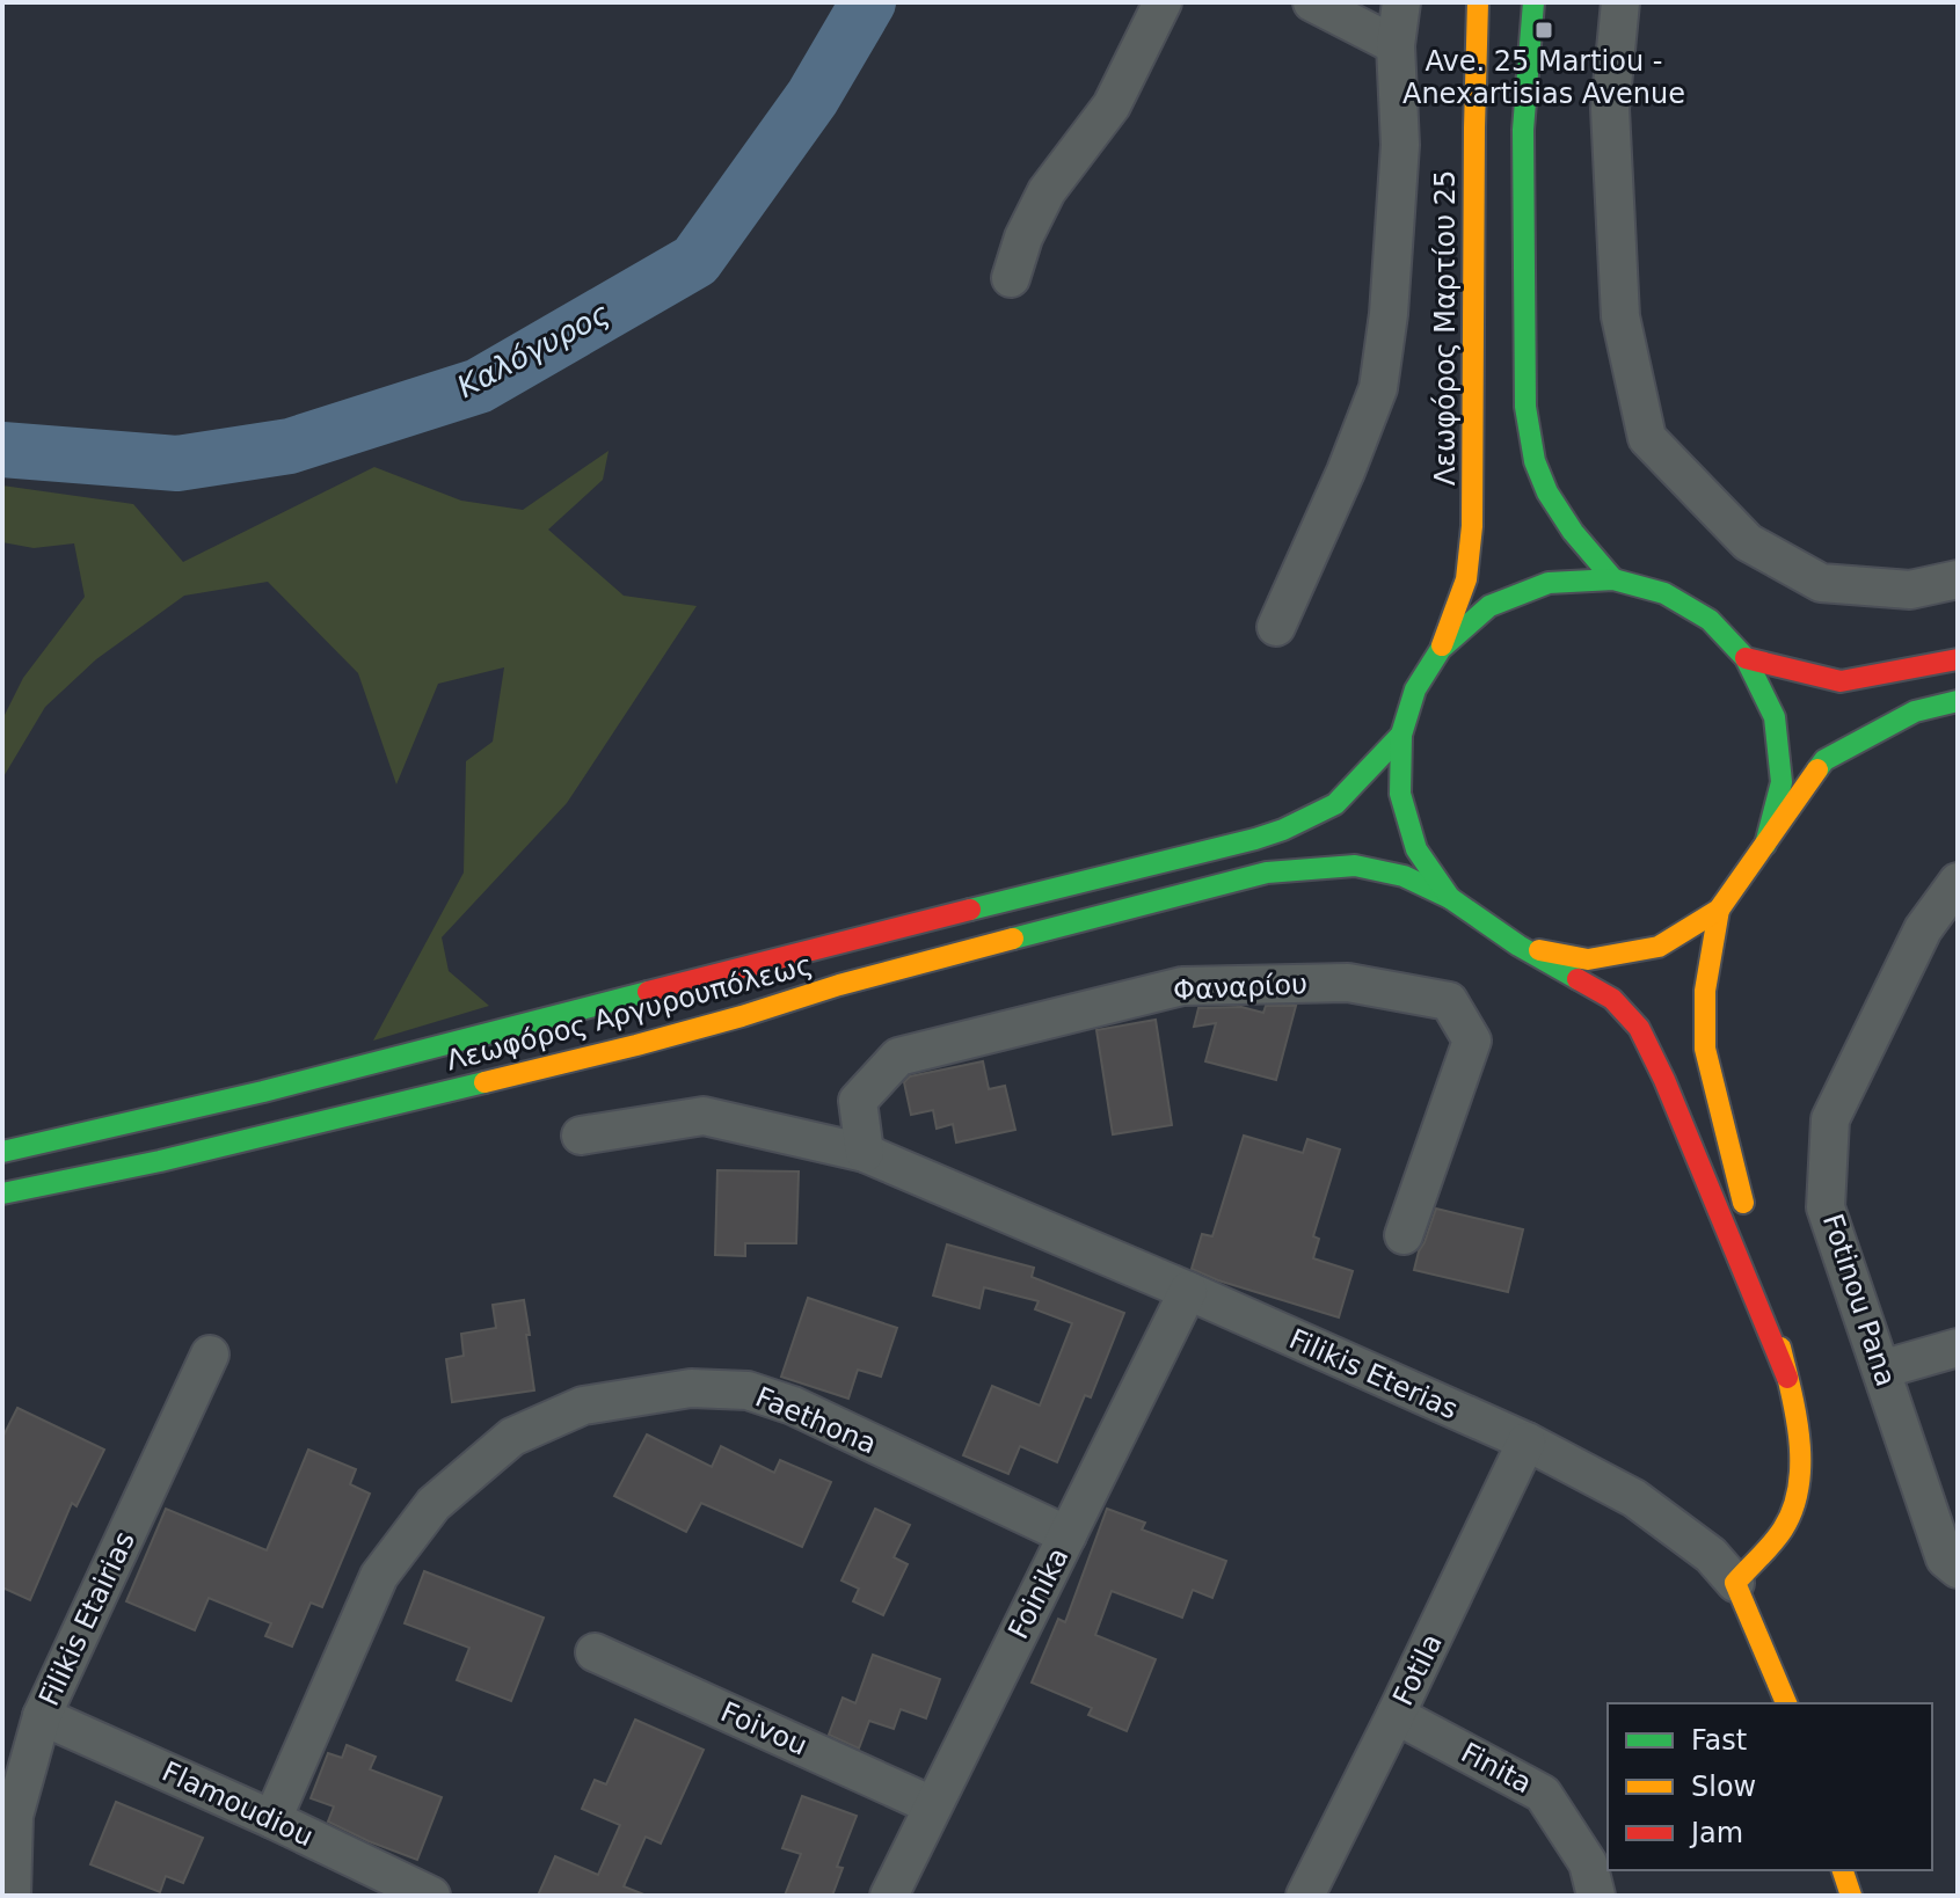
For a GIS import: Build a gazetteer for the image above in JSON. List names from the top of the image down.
{
  "streets": {
    "main road": ["Λεωφόρος Μαρτίου 25", "Λεωφόρος Αργυρουπόλεως", "Filikis Eterias"],
    "street": [
      "Φαναρίου",
      "Fotinou Pana",
      "Faethona",
      "Foinika",
      "Filikis Etairias",
      "Fotila",
      "Foivou",
      "Finita",
      "Flamoudiou"
    ]
  },
  "crossings": [
    ["Φαναρίου", "Filikis Eterias"],
    ["Filikis Eterias", "Foinika"],
    ["Filikis Eterias", "Fotila"],
    ["Faethona", "Foinika"],
    ["Faethona", "Flamoudiou"],
    ["Foinika", "Foivou"],
    ["Filikis Etairias", "Flamoudiou"],
    ["Fotila", "Finita"]
  ],
  "water": ["Καλόγυρος"],
  "places": {
    "transit": ["Ave. 25 Martiou - Anexartisias Avenue"]
  },
  "legend": ["Fast", "Slow", "Jam"]
}
